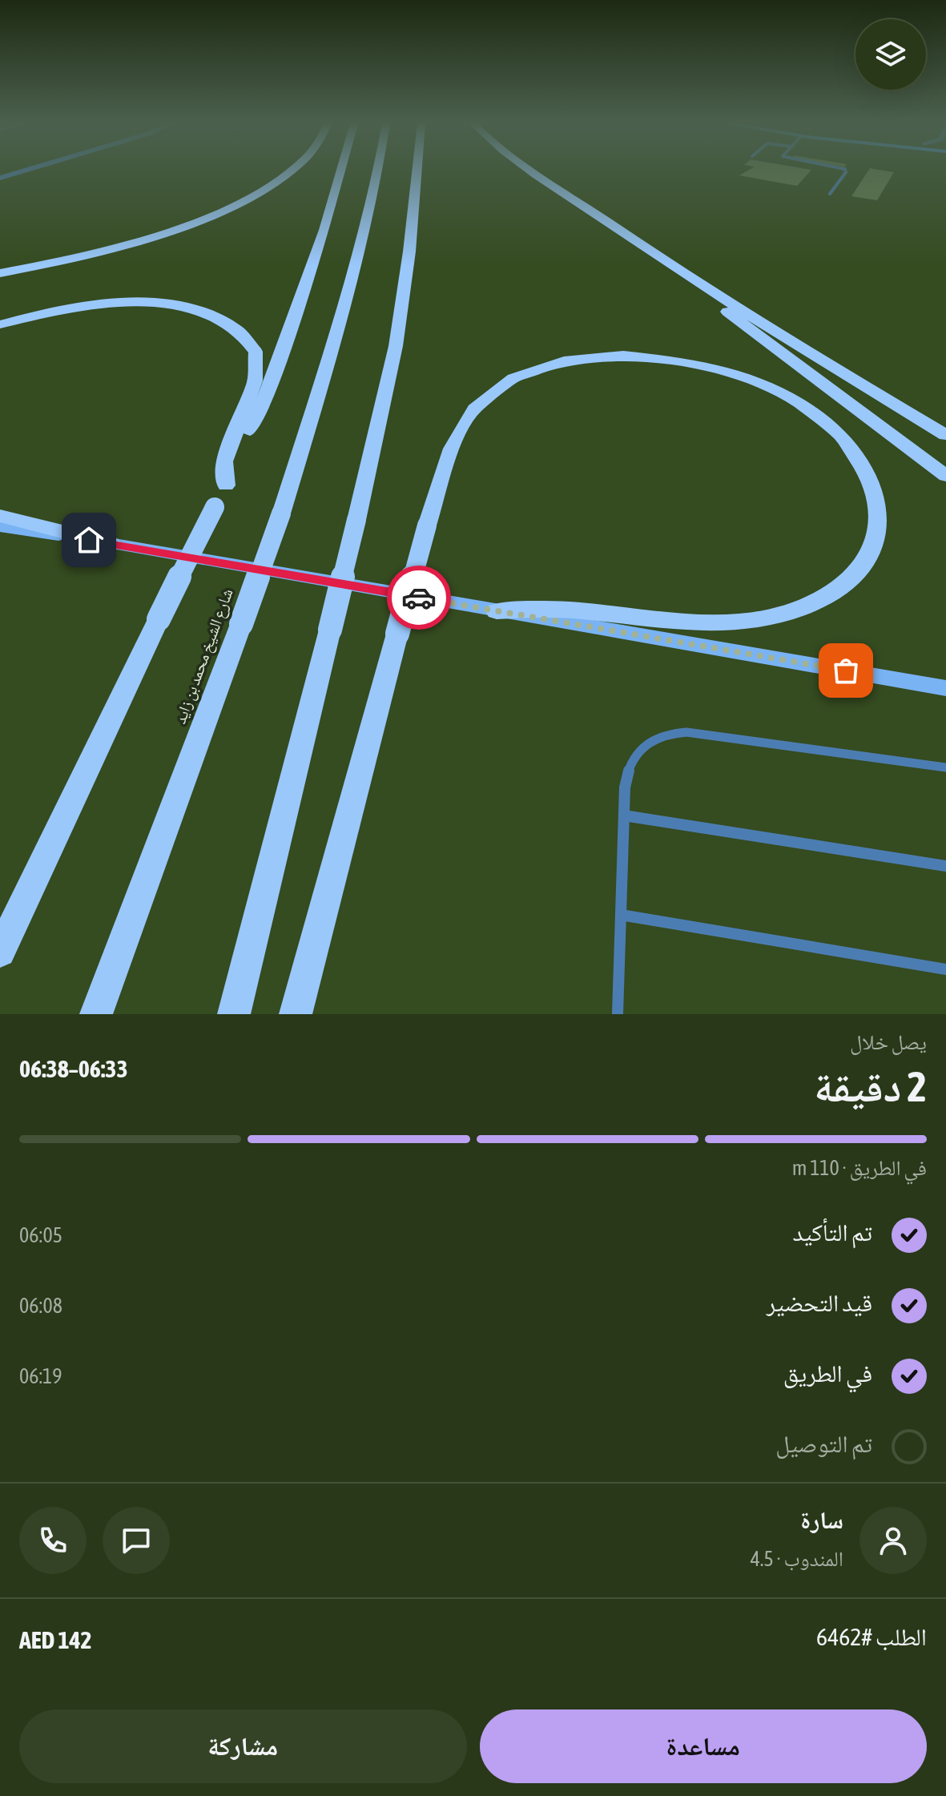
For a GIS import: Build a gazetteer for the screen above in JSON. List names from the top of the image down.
{
  "streets": {
    "highway": ["شارع الشيخ محمد بن زايد"]
  },
  "page": {
    "heading": ["2 دقيقة", "يصل خلال", "06:33–06:38"],
    "panel": [
      "سارة",
      "المندوب · 4.5",
      "الطلب #6462",
      "AED 142"
    ],
    "bar": "في الطريق · 110 m",
    "list": [
      ["تم التأكيد", "06:05"],
      ["قيد التحضير", "06:08"],
      ["في الطريق", "06:19"],
      "تم التوصيل"
    ],
    "buttons": ["مساعدة", "مشاركة"]
  }
}
